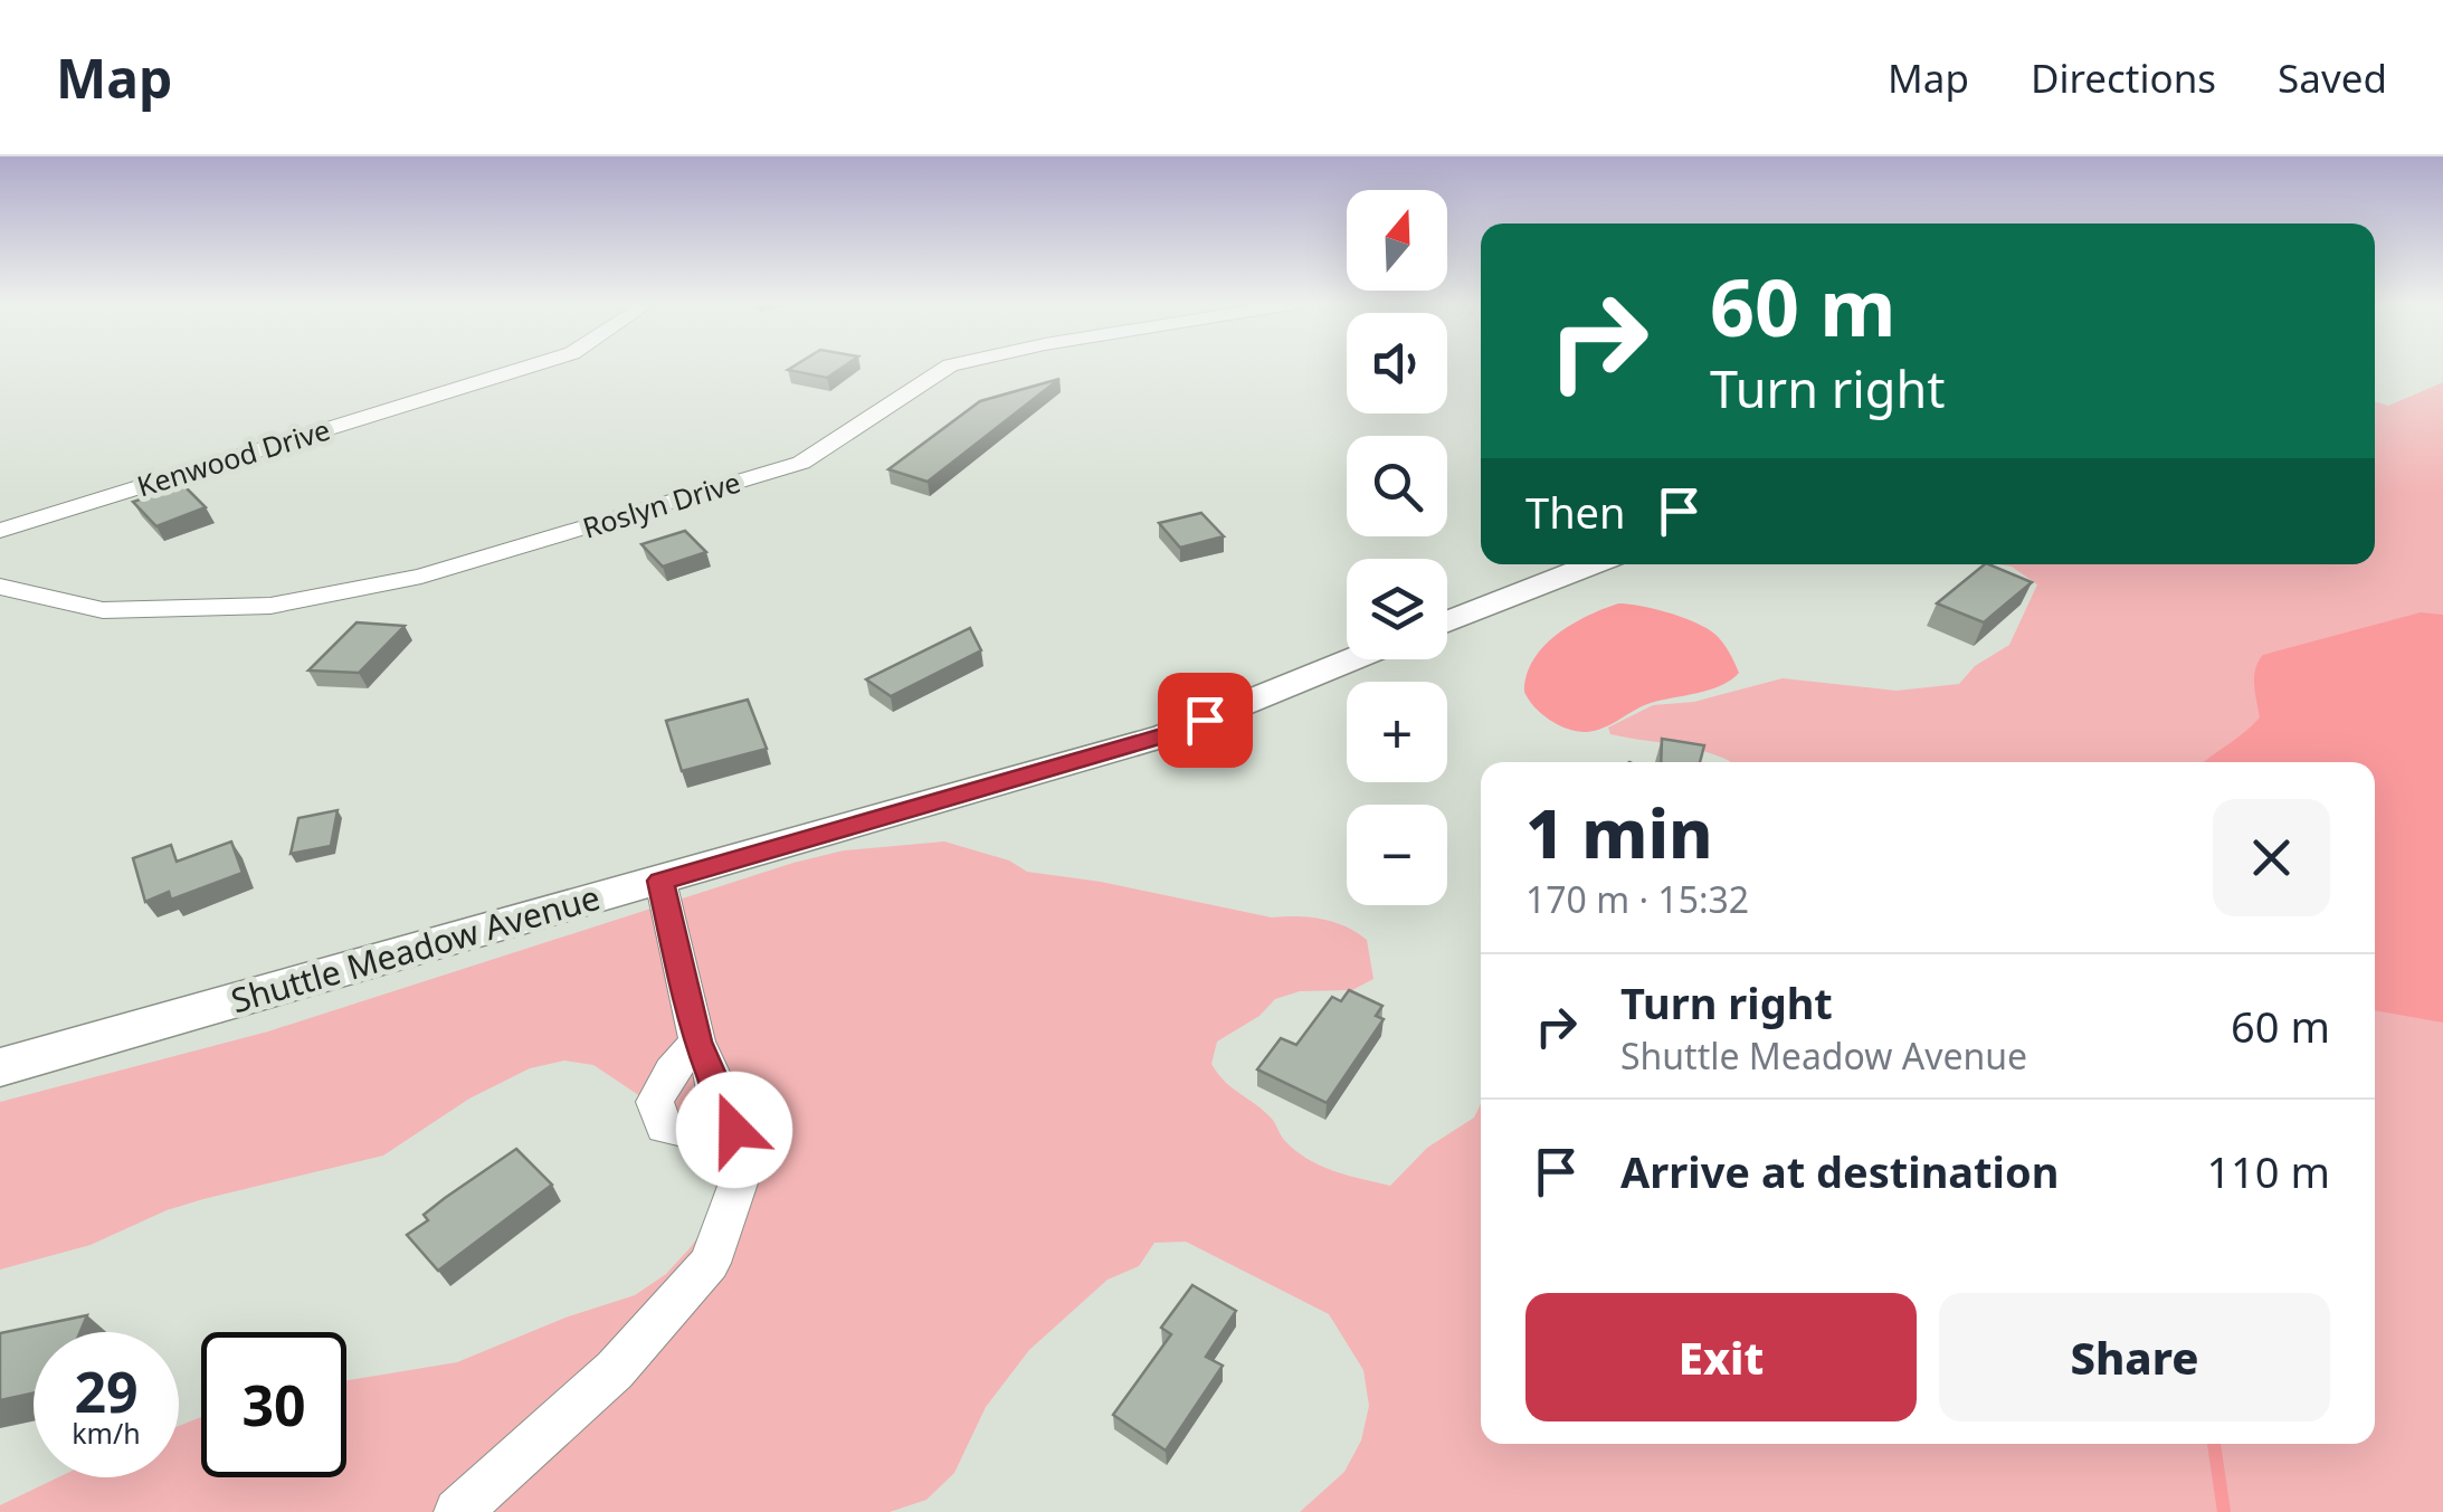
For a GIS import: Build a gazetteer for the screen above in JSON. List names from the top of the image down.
{
  "streets": {
    "street": ["Kenwood Drive", "Roslyn Drive", "Shuttle Meadow Avenue"]
  },
  "north": "top",
  "page": {
    "header": "Map",
    "nav": ["Map", "Directions", "Saved"],
    "map_buttons": ["+", "−"],
    "turn": ["60 m", "Turn right"],
    "then": "Then",
    "heading": ["1 min", "170 m · 15:32"],
    "list": [
      {
        "name": "Turn right",
        "note": "Shuttle Meadow Avenue",
        "value": "60 m"
      },
      {
        "name": "Arrive at destination",
        "value": "110 m"
      }
    ],
    "buttons": ["Exit", "Share"],
    "speed": "29 km/h",
    "limit": "30"
  }
}
